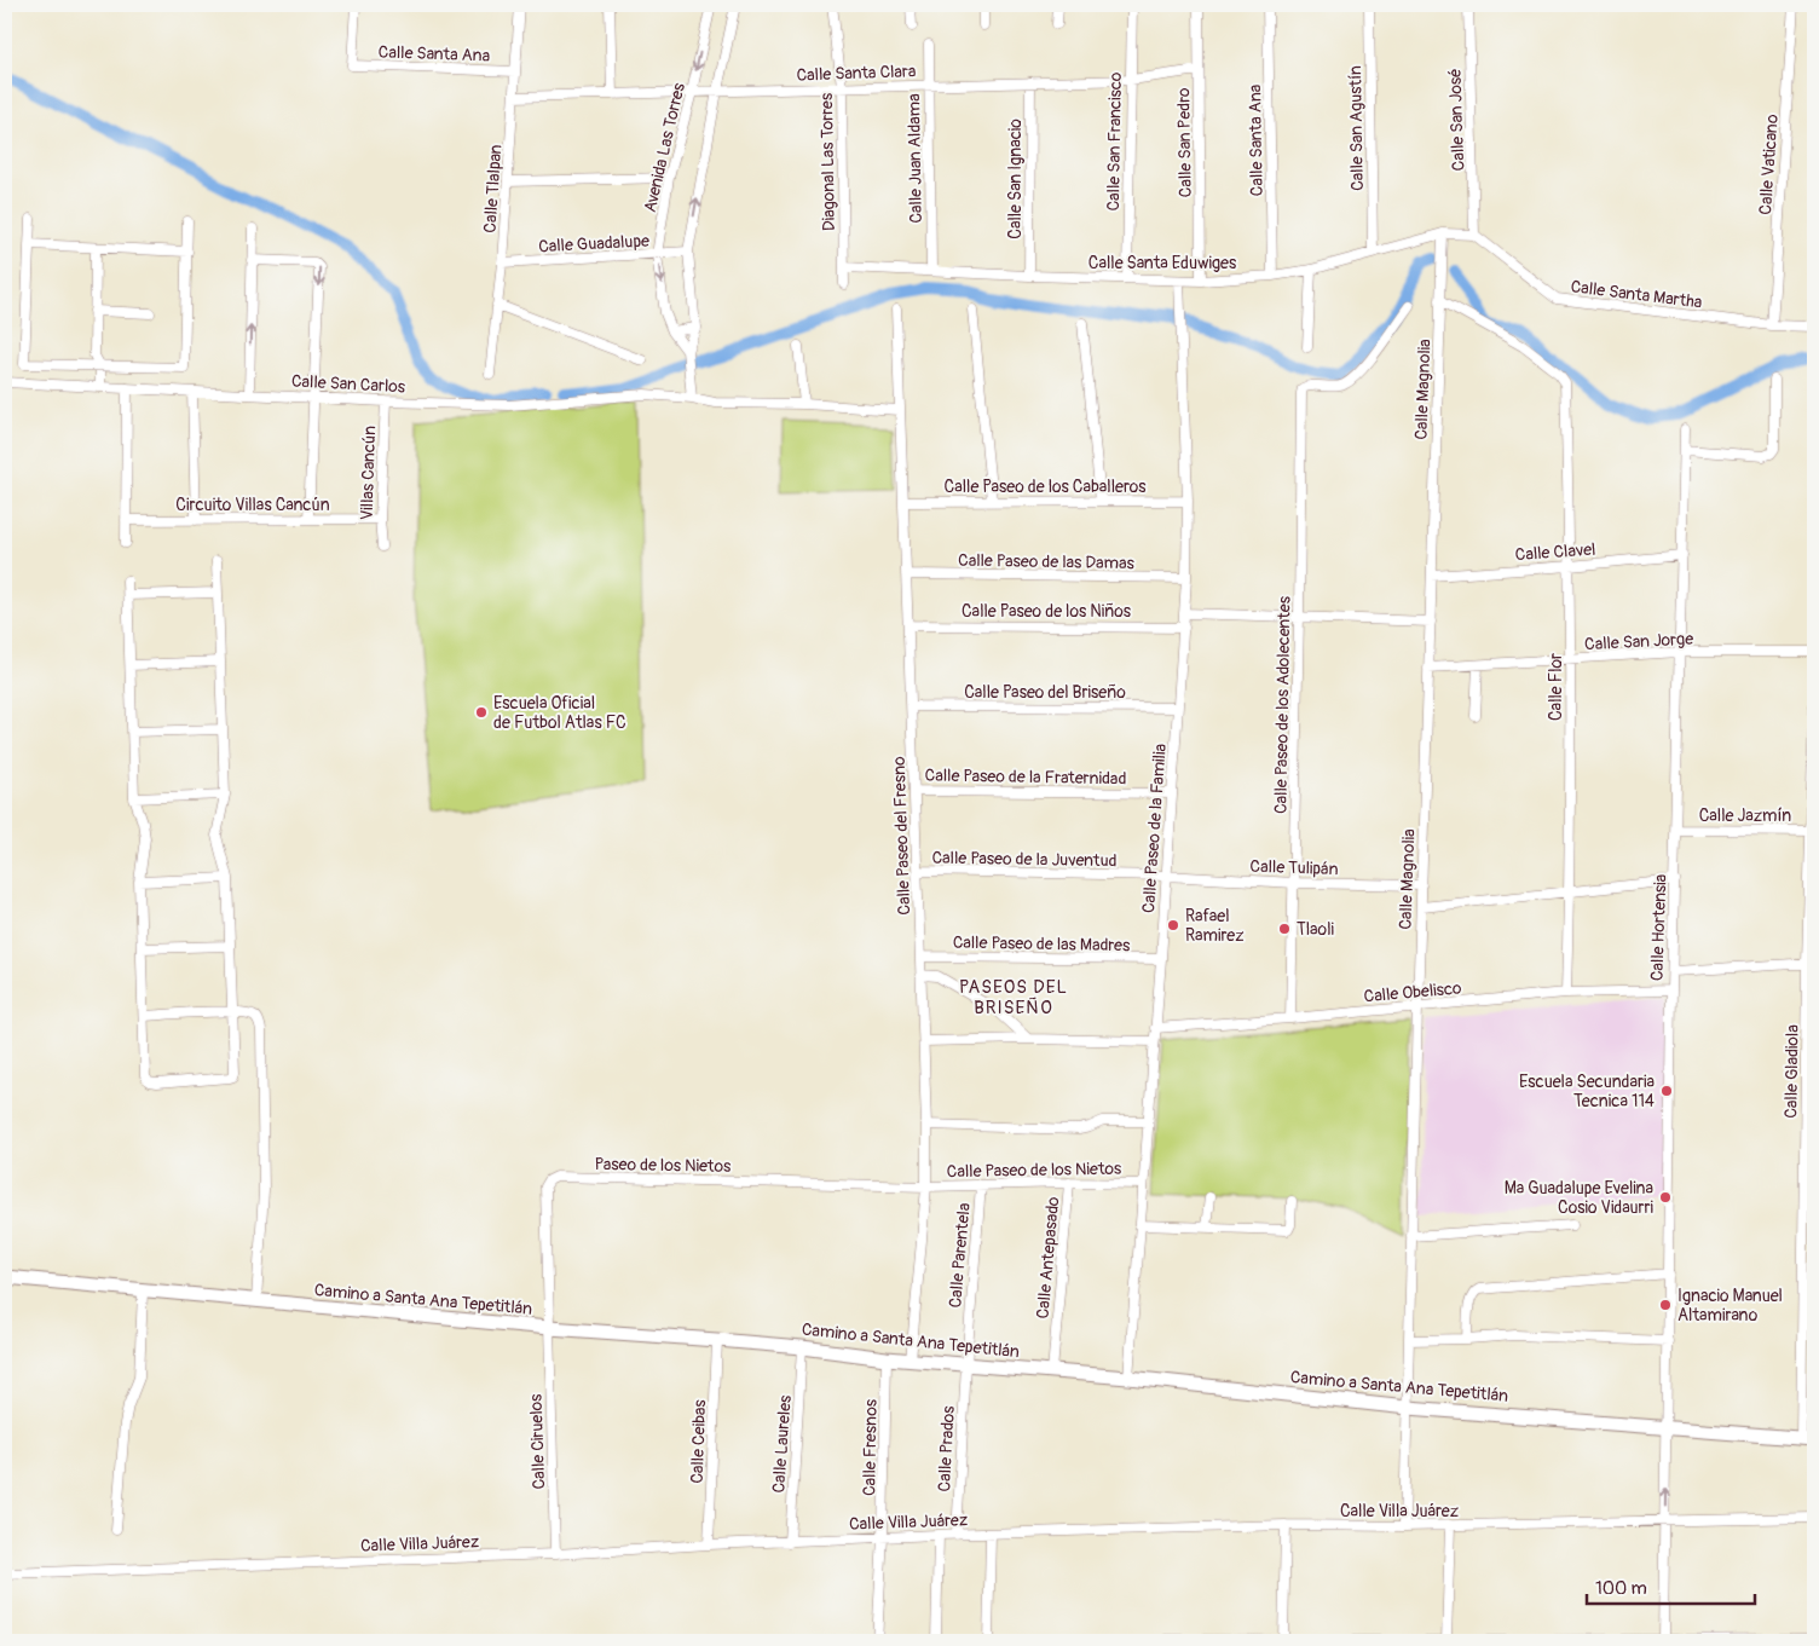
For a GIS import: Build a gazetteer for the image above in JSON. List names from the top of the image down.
{
  "streets": {
    "street": [
      "Calle Santa Ana",
      "Calle Santa Clara",
      "Calle San José",
      "Calle San Agustín",
      "Calle San Francisco",
      "Calle San Pedro",
      "Avenida Las Torres",
      "Calle Juan Aldama",
      "Diagonal Las Torres",
      "Calle Vaticano",
      "Calle San Ignacio",
      "Calle Tlalpan",
      "Calle Guadalupe",
      "Calle Santa Eduwiges",
      "Calle Santa Martha",
      "Calle San Carlos",
      "Calle Magnolia",
      "Villas Cancún",
      "Calle Paseo de los Caballeros",
      "Circuito Villas Cancún",
      "Calle Clavel",
      "Calle Paseo de las Damas",
      "Calle Paseo de los Niños",
      "Calle San Jorge",
      "Calle Flor",
      "Calle Paseo del Briseño",
      "Calle Paseo de los Adolecentes",
      "Calle Paseo de la Fraternidad",
      "Calle Jazmín",
      "Calle Paseo de la Familia",
      "Calle Paseo del Fresno",
      "Calle Paseo de la Juventud",
      "Calle Tulipán",
      "Calle Hortensia",
      "Calle Paseo de las Madres",
      "Calle Obelisco",
      "Calle Gladiola",
      "Paseo de los Nietos",
      "Calle Paseo de los Nietos",
      "Calle Parentela",
      "Calle Antepasado",
      "Camino a Santa Ana Tepetitlán",
      "Calle Ciruelos",
      "Calle Ceibas",
      "Calle Laureles",
      "Calle Fresnos",
      "Calle Prados",
      "Calle Villa Juárez"
    ]
  },
  "crossings": [
    ["Calle Santa Ana", "Calle Tlalpan"],
    ["Calle Santa Ana", "Calle Santa Eduwiges"],
    ["Calle Santa Clara", "Calle San Francisco"],
    ["Calle Santa Clara", "Calle San Pedro"],
    ["Calle Santa Clara", "Avenida Las Torres"],
    ["Calle Santa Clara", "Calle Juan Aldama"],
    ["Calle Santa Clara", "Diagonal Las Torres"],
    ["Calle Santa Clara", "Calle San Ignacio"],
    ["Calle Santa Clara", "Calle Tlalpan"],
    ["Calle San José", "Calle Santa Eduwiges"],
    ["Calle San José", "Calle Santa Martha"],
    ["Calle San Agustín", "Calle Santa Eduwiges"],
    ["Calle San Francisco", "Calle Santa Eduwiges"],
    ["Calle San Pedro", "Calle Santa Eduwiges"],
    ["Avenida Las Torres", "Calle Guadalupe"],
    ["Calle Juan Aldama", "Calle Santa Eduwiges"],
    ["Diagonal Las Torres", "Calle Santa Eduwiges"],
    ["Calle Vaticano", "Calle Santa Martha"],
    ["Calle San Ignacio", "Calle Santa Eduwiges"],
    ["Calle Tlalpan", "Calle Guadalupe"],
    ["Calle Santa Eduwiges", "Calle Santa Martha"],
    ["Calle Santa Eduwiges", "Calle Magnolia"],
    ["Calle Santa Eduwiges", "Calle Paseo de la Familia"],
    ["Calle San Carlos", "Villas Cancún"],
    ["Calle San Carlos", "Calle Paseo del Fresno"],
    ["Calle Magnolia", "Calle Clavel"],
    ["Calle Magnolia", "Calle San Jorge"],
    ["Calle Magnolia", "Calle Flor"],
    ["Calle Magnolia", "Calle Tulipán"],
    ["Calle Magnolia", "Calle Obelisco"],
    ["Calle Magnolia", "Camino a Santa Ana Tepetitlán"],
    ["Calle Magnolia", "Calle Villa Juárez"],
    ["Villas Cancún", "Circuito Villas Cancún"],
    ["Calle Paseo de los Caballeros", "Calle Paseo de la Familia"],
    ["Calle Paseo de los Caballeros", "Calle Paseo del Fresno"],
    ["Calle Clavel", "Calle Flor"],
    ["Calle Clavel", "Calle Hortensia"],
    ["Calle Paseo de las Damas", "Calle Paseo de la Familia"],
    ["Calle Paseo de las Damas", "Calle Paseo del Fresno"],
    ["Calle Paseo de los Niños", "Calle Paseo de la Familia"],
    ["Calle Paseo de los Niños", "Calle Paseo del Fresno"],
    ["Calle San Jorge", "Calle Flor"],
    ["Calle San Jorge", "Calle Hortensia"],
    ["Calle Flor", "Calle Obelisco"],
    ["Calle Paseo del Briseño", "Calle Paseo de la Familia"],
    ["Calle Paseo del Briseño", "Calle Paseo del Fresno"],
    ["Calle Paseo de los Adolecentes", "Calle Tulipán"],
    ["Calle Paseo de los Adolecentes", "Calle Obelisco"],
    ["Calle Paseo de la Fraternidad", "Calle Paseo de la Familia"],
    ["Calle Paseo de la Fraternidad", "Calle Paseo del Fresno"],
    ["Calle Jazmín", "Calle Hortensia"],
    ["Calle Jazmín", "Calle Gladiola"],
    ["Calle Paseo de la Familia", "Calle Paseo de la Juventud"],
    ["Calle Paseo de la Familia", "Calle Tulipán"],
    ["Calle Paseo de la Familia", "Calle Paseo de las Madres"],
    ["Calle Paseo de la Familia", "Calle Obelisco"],
    ["Calle Paseo de la Familia", "Calle Paseo de los Nietos"],
    ["Calle Paseo de la Familia", "Camino a Santa Ana Tepetitlán"],
    ["Calle Paseo del Fresno", "Calle Paseo de la Juventud"],
    ["Calle Paseo del Fresno", "Calle Paseo de las Madres"],
    ["Calle Paseo del Fresno", "Paseo de los Nietos"],
    ["Calle Paseo del Fresno", "Calle Paseo de los Nietos"],
    ["Calle Paseo del Fresno", "Camino a Santa Ana Tepetitlán"],
    ["Calle Paseo de la Juventud", "Calle Tulipán"],
    ["Calle Hortensia", "Calle Obelisco"],
    ["Calle Hortensia", "Camino a Santa Ana Tepetitlán"],
    ["Calle Hortensia", "Calle Villa Juárez"],
    ["Calle Gladiola", "Camino a Santa Ana Tepetitlán"],
    ["Paseo de los Nietos", "Calle Paseo de los Nietos"],
    ["Paseo de los Nietos", "Camino a Santa Ana Tepetitlán"],
    ["Paseo de los Nietos", "Calle Ciruelos"],
    ["Calle Paseo de los Nietos", "Calle Parentela"],
    ["Calle Paseo de los Nietos", "Calle Antepasado"],
    ["Calle Parentela", "Camino a Santa Ana Tepetitlán"],
    ["Calle Parentela", "Calle Prados"],
    ["Calle Antepasado", "Camino a Santa Ana Tepetitlán"],
    ["Camino a Santa Ana Tepetitlán", "Calle Ciruelos"],
    ["Camino a Santa Ana Tepetitlán", "Calle Ceibas"],
    ["Camino a Santa Ana Tepetitlán", "Calle Laureles"],
    ["Camino a Santa Ana Tepetitlán", "Calle Fresnos"],
    ["Camino a Santa Ana Tepetitlán", "Calle Prados"],
    ["Calle Ciruelos", "Calle Villa Juárez"],
    ["Calle Ceibas", "Calle Villa Juárez"],
    ["Calle Laureles", "Calle Villa Juárez"],
    ["Calle Fresnos", "Calle Villa Juárez"],
    ["Calle Prados", "Calle Villa Juárez"]
  ],
  "districts": ["PASEOS DEL BRISEÑO"],
  "places": [
    "Escuela Oficial de Futbol Atlas FC",
    "Rafael Ramirez",
    "Tlaoli",
    "Escuela Secundaria Tecnica 114",
    "Ma Guadalupe Evelina Cosio Vidaurri",
    "Ignacio Manuel Altamirano"
  ],
  "scale_bar": "100 m"
}
